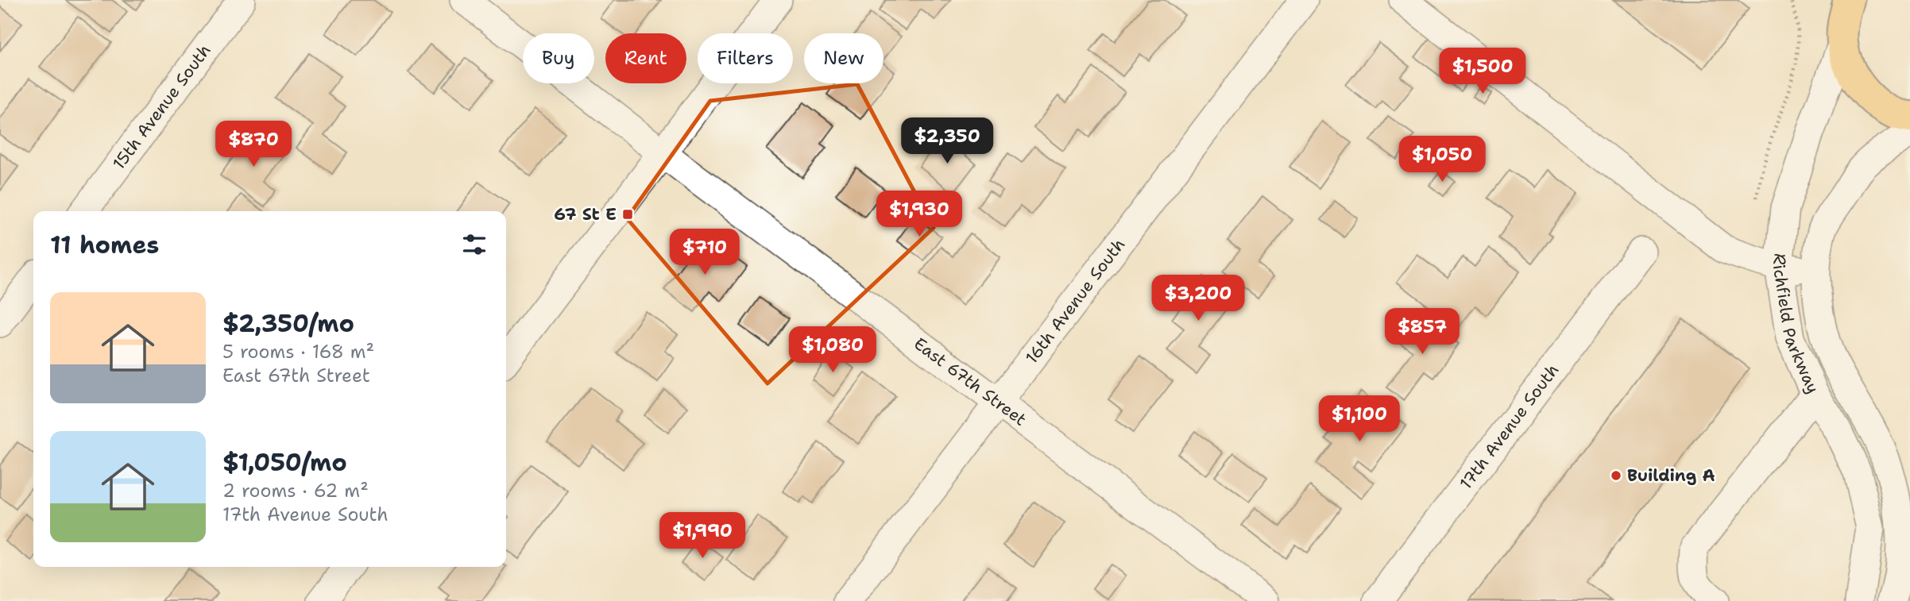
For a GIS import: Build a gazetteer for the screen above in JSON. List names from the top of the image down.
{
  "streets": {
    "street": [
      "15th Avenue South",
      "16th Avenue South",
      "Richfield Parkway",
      "East 67th Street",
      "17th Avenue South"
    ]
  },
  "crossings": [
    ["16th Avenue South", "East 67th Street"]
  ],
  "places": {
    "transit": ["67 St E"],
    "other": ["Building A"]
  },
  "page": {
    "chip": [
      "Buy",
      "Rent",
      "Filters",
      "New"
    ],
    "price": [
      "$1,500",
      "$2,350",
      "$870",
      "$1,050",
      "$1,930",
      "$710",
      "$3,200",
      "$857",
      "$1,080",
      "$1,100",
      "$1,990"
    ],
    "heading": "11 homes",
    "list": [
      {
        "name": "$2,350/mo",
        "note": "5 rooms · 168 m² · East 67th Street"
      },
      {
        "name": "$1,050/mo",
        "note": "2 rooms · 62 m² · 17th Avenue South"
      }
    ]
  }
}
